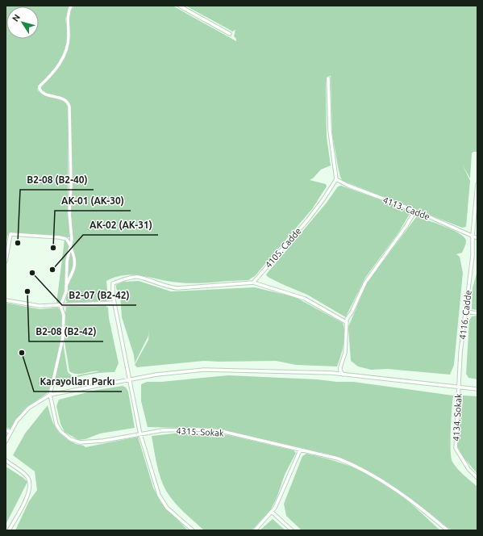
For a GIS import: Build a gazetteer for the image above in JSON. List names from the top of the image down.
{
  "streets": {
    "street": [
      "4113. Cadde",
      "4105. Cadde",
      "4116. Cadde",
      "4134. Sokak",
      "4315. Sokak"
    ]
  },
  "crossings": [
    ["4113. Cadde", "4105. Cadde"],
    ["4113. Cadde", "4116. Cadde"],
    ["4116. Cadde", "4134. Sokak"]
  ],
  "places": [
    "B2-08 (B2-40)",
    "AK-01 (AK-30)",
    "AK-02 (AK-31)",
    "B2-07 (B2-42)",
    "B2-08 (B2-42)",
    "Karayolları Parkı"
  ],
  "north": "top left"
}
